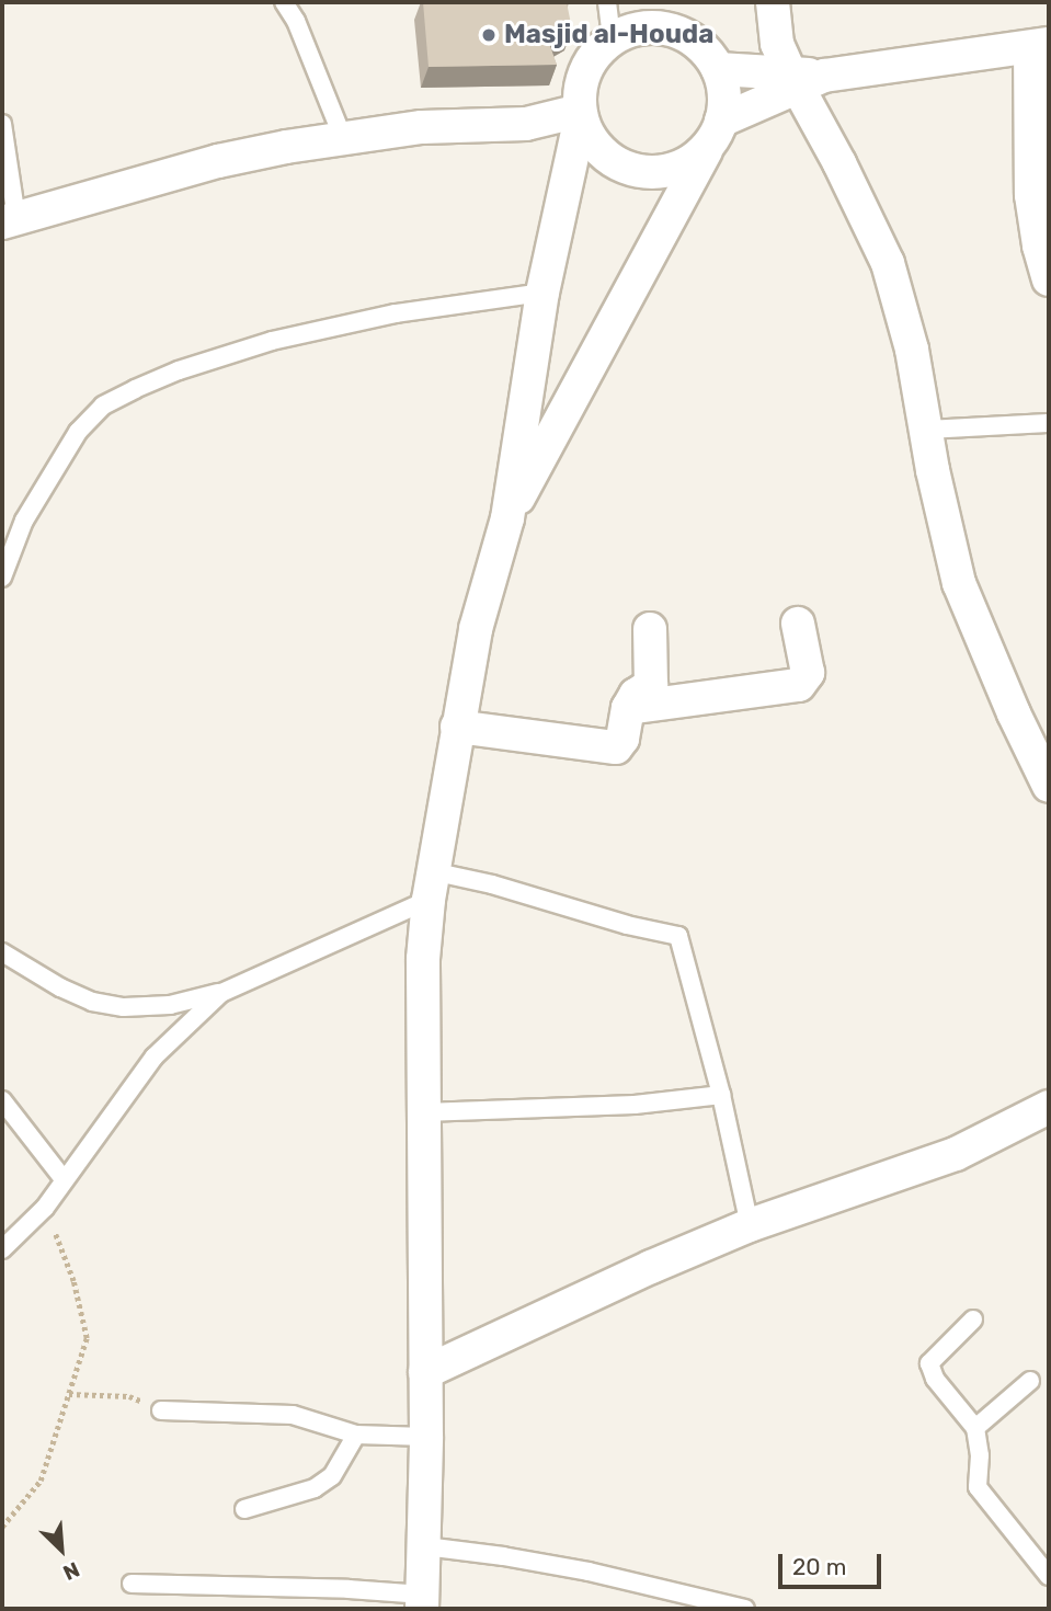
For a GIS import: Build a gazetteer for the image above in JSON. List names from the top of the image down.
{
  "places": ["Masjid al-Houda"],
  "scale_bar": "20 m",
  "north": "bottom right"
}
